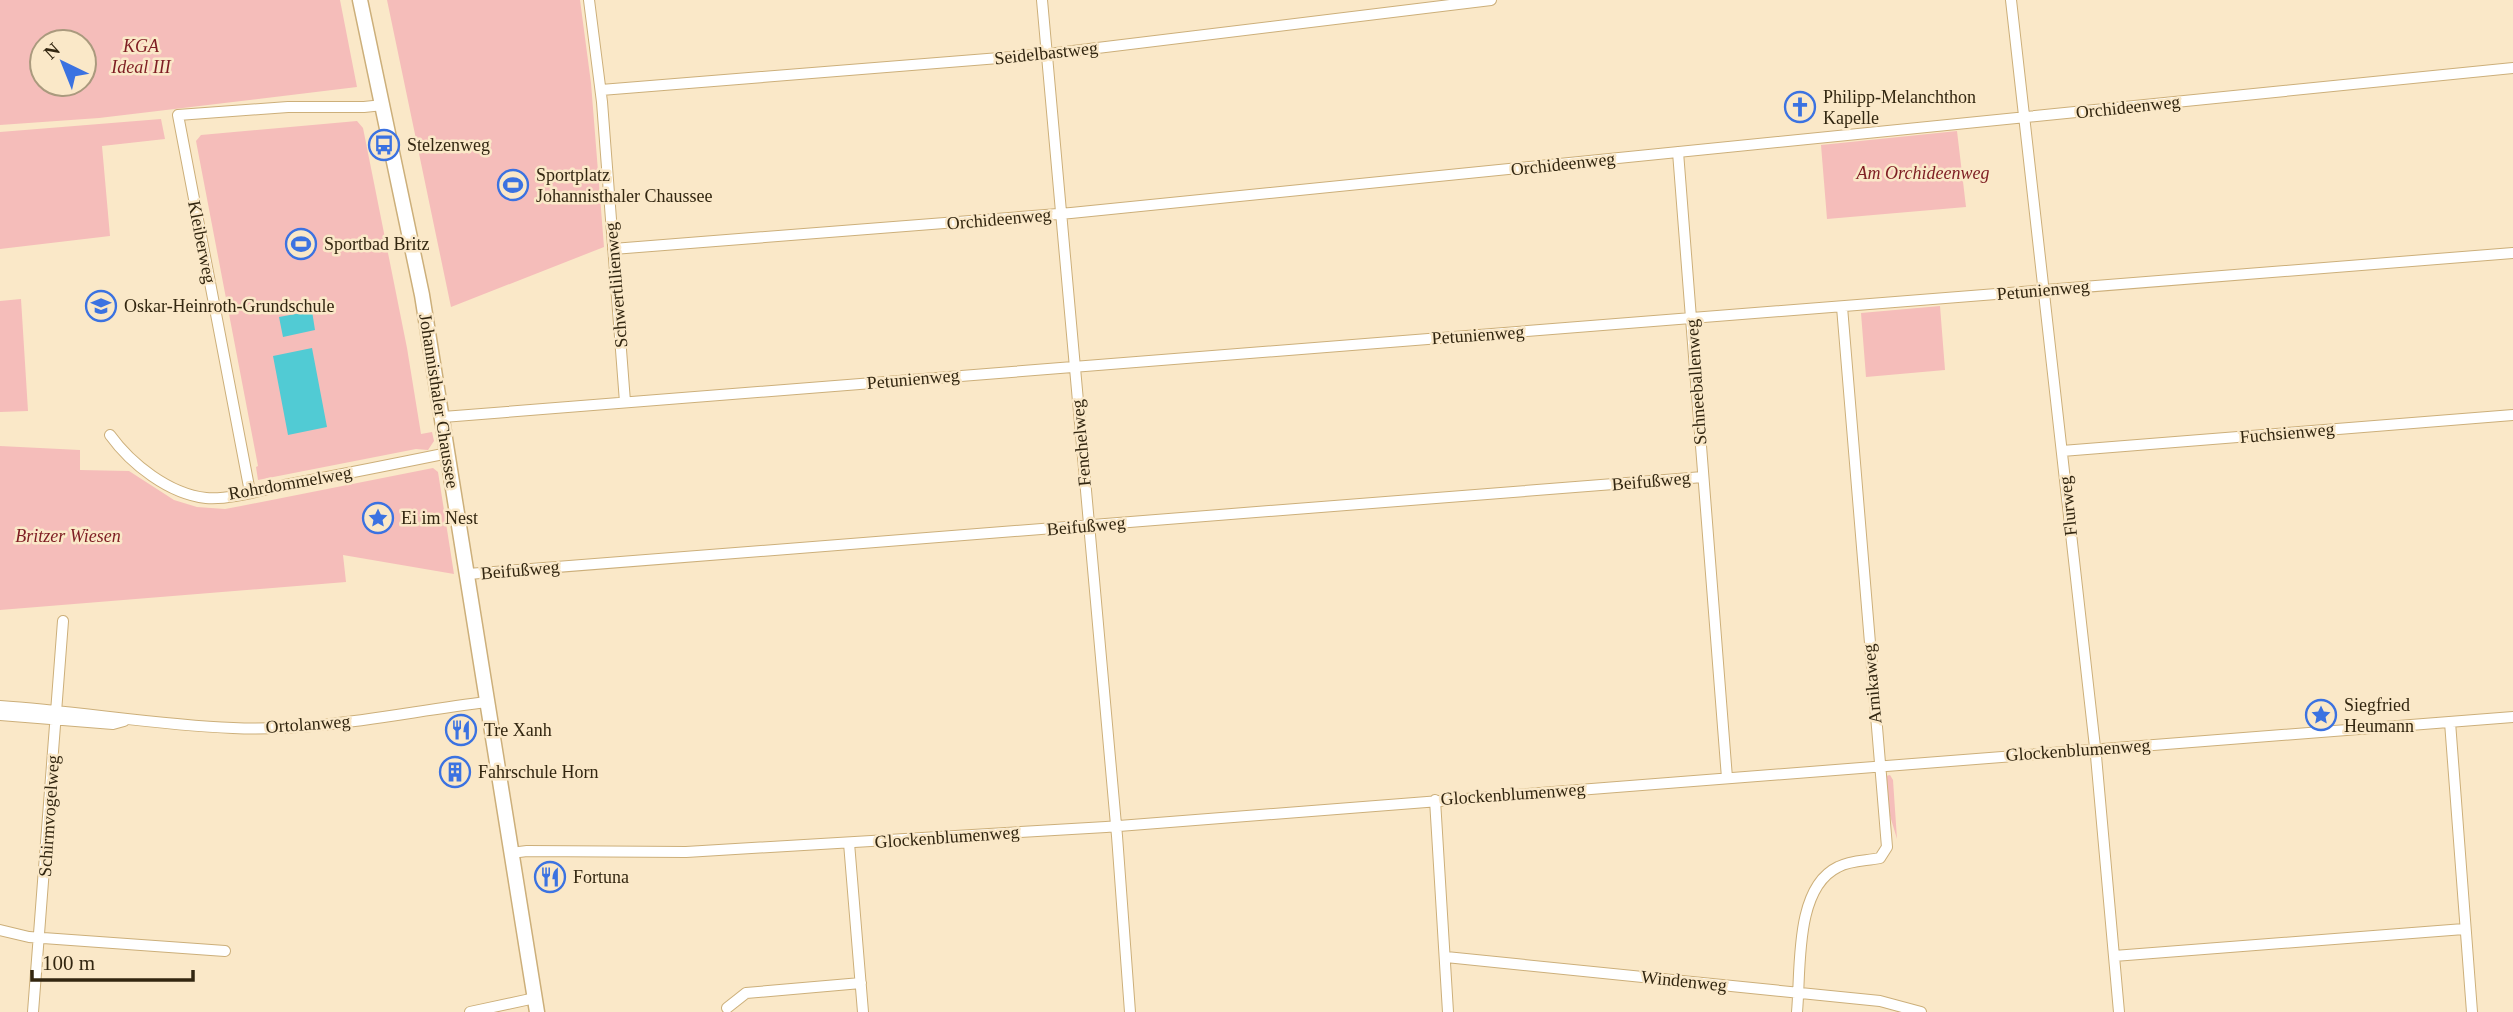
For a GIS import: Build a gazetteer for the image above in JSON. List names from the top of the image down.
{
  "streets": {
    "street": [
      "Seidelbastweg",
      "Orchideenweg",
      "Kleiberweg",
      "Schwertlilienweg",
      "Petunienweg",
      "Schneeballenweg",
      "Johannisthaler Chaussee",
      "Fuchsienweg",
      "Fenchelweg",
      "Beifußweg",
      "Rohrdommelweg",
      "Flurweg",
      "Arnikaweg",
      "Ortolanweg",
      "Glockenblumenweg",
      "Schirmvogelweg",
      "Windenweg"
    ]
  },
  "crossings": [
    ["Seidelbastweg", "Schwertlilienweg"],
    ["Seidelbastweg", "Fenchelweg"],
    ["Orchideenweg", "Schwertlilienweg"],
    ["Orchideenweg", "Schneeballenweg"],
    ["Orchideenweg", "Fenchelweg"],
    ["Orchideenweg", "Flurweg"],
    ["Kleiberweg", "Johannisthaler Chaussee"],
    ["Kleiberweg", "Rohrdommelweg"],
    ["Schwertlilienweg", "Petunienweg"],
    ["Petunienweg", "Schneeballenweg"],
    ["Petunienweg", "Johannisthaler Chaussee"],
    ["Petunienweg", "Fenchelweg"],
    ["Petunienweg", "Flurweg"],
    ["Petunienweg", "Arnikaweg"],
    ["Schneeballenweg", "Beifußweg"],
    ["Schneeballenweg", "Glockenblumenweg"],
    ["Johannisthaler Chaussee", "Beifußweg"],
    ["Johannisthaler Chaussee", "Rohrdommelweg"],
    ["Johannisthaler Chaussee", "Ortolanweg"],
    ["Johannisthaler Chaussee", "Glockenblumenweg"],
    ["Fuchsienweg", "Flurweg"],
    ["Fenchelweg", "Beifußweg"],
    ["Fenchelweg", "Glockenblumenweg"],
    ["Flurweg", "Glockenblumenweg"],
    ["Arnikaweg", "Glockenblumenweg"],
    ["Arnikaweg", "Windenweg"],
    ["Ortolanweg", "Schirmvogelweg"]
  ],
  "parks": ["KGA Ideal III", "Am Orchideenweg", "Britzer Wiesen"],
  "places": {
    "church": ["Philipp-Melanchthon Kapelle"],
    "bus stop": ["Stelzenweg"],
    "sports": ["Sportplatz Johannisthaler Chaussee", "Sportbad Britz"],
    "school or university": ["Oskar-Heinroth-Grundschule"],
    "place": ["Ei im Nest", "Siegfried Heumann"],
    "restaurant": ["Tre Xanh", "Fortuna"],
    "building": ["Fahrschule Horn"]
  },
  "scale_bar": "100 m",
  "north": "top left"
}
